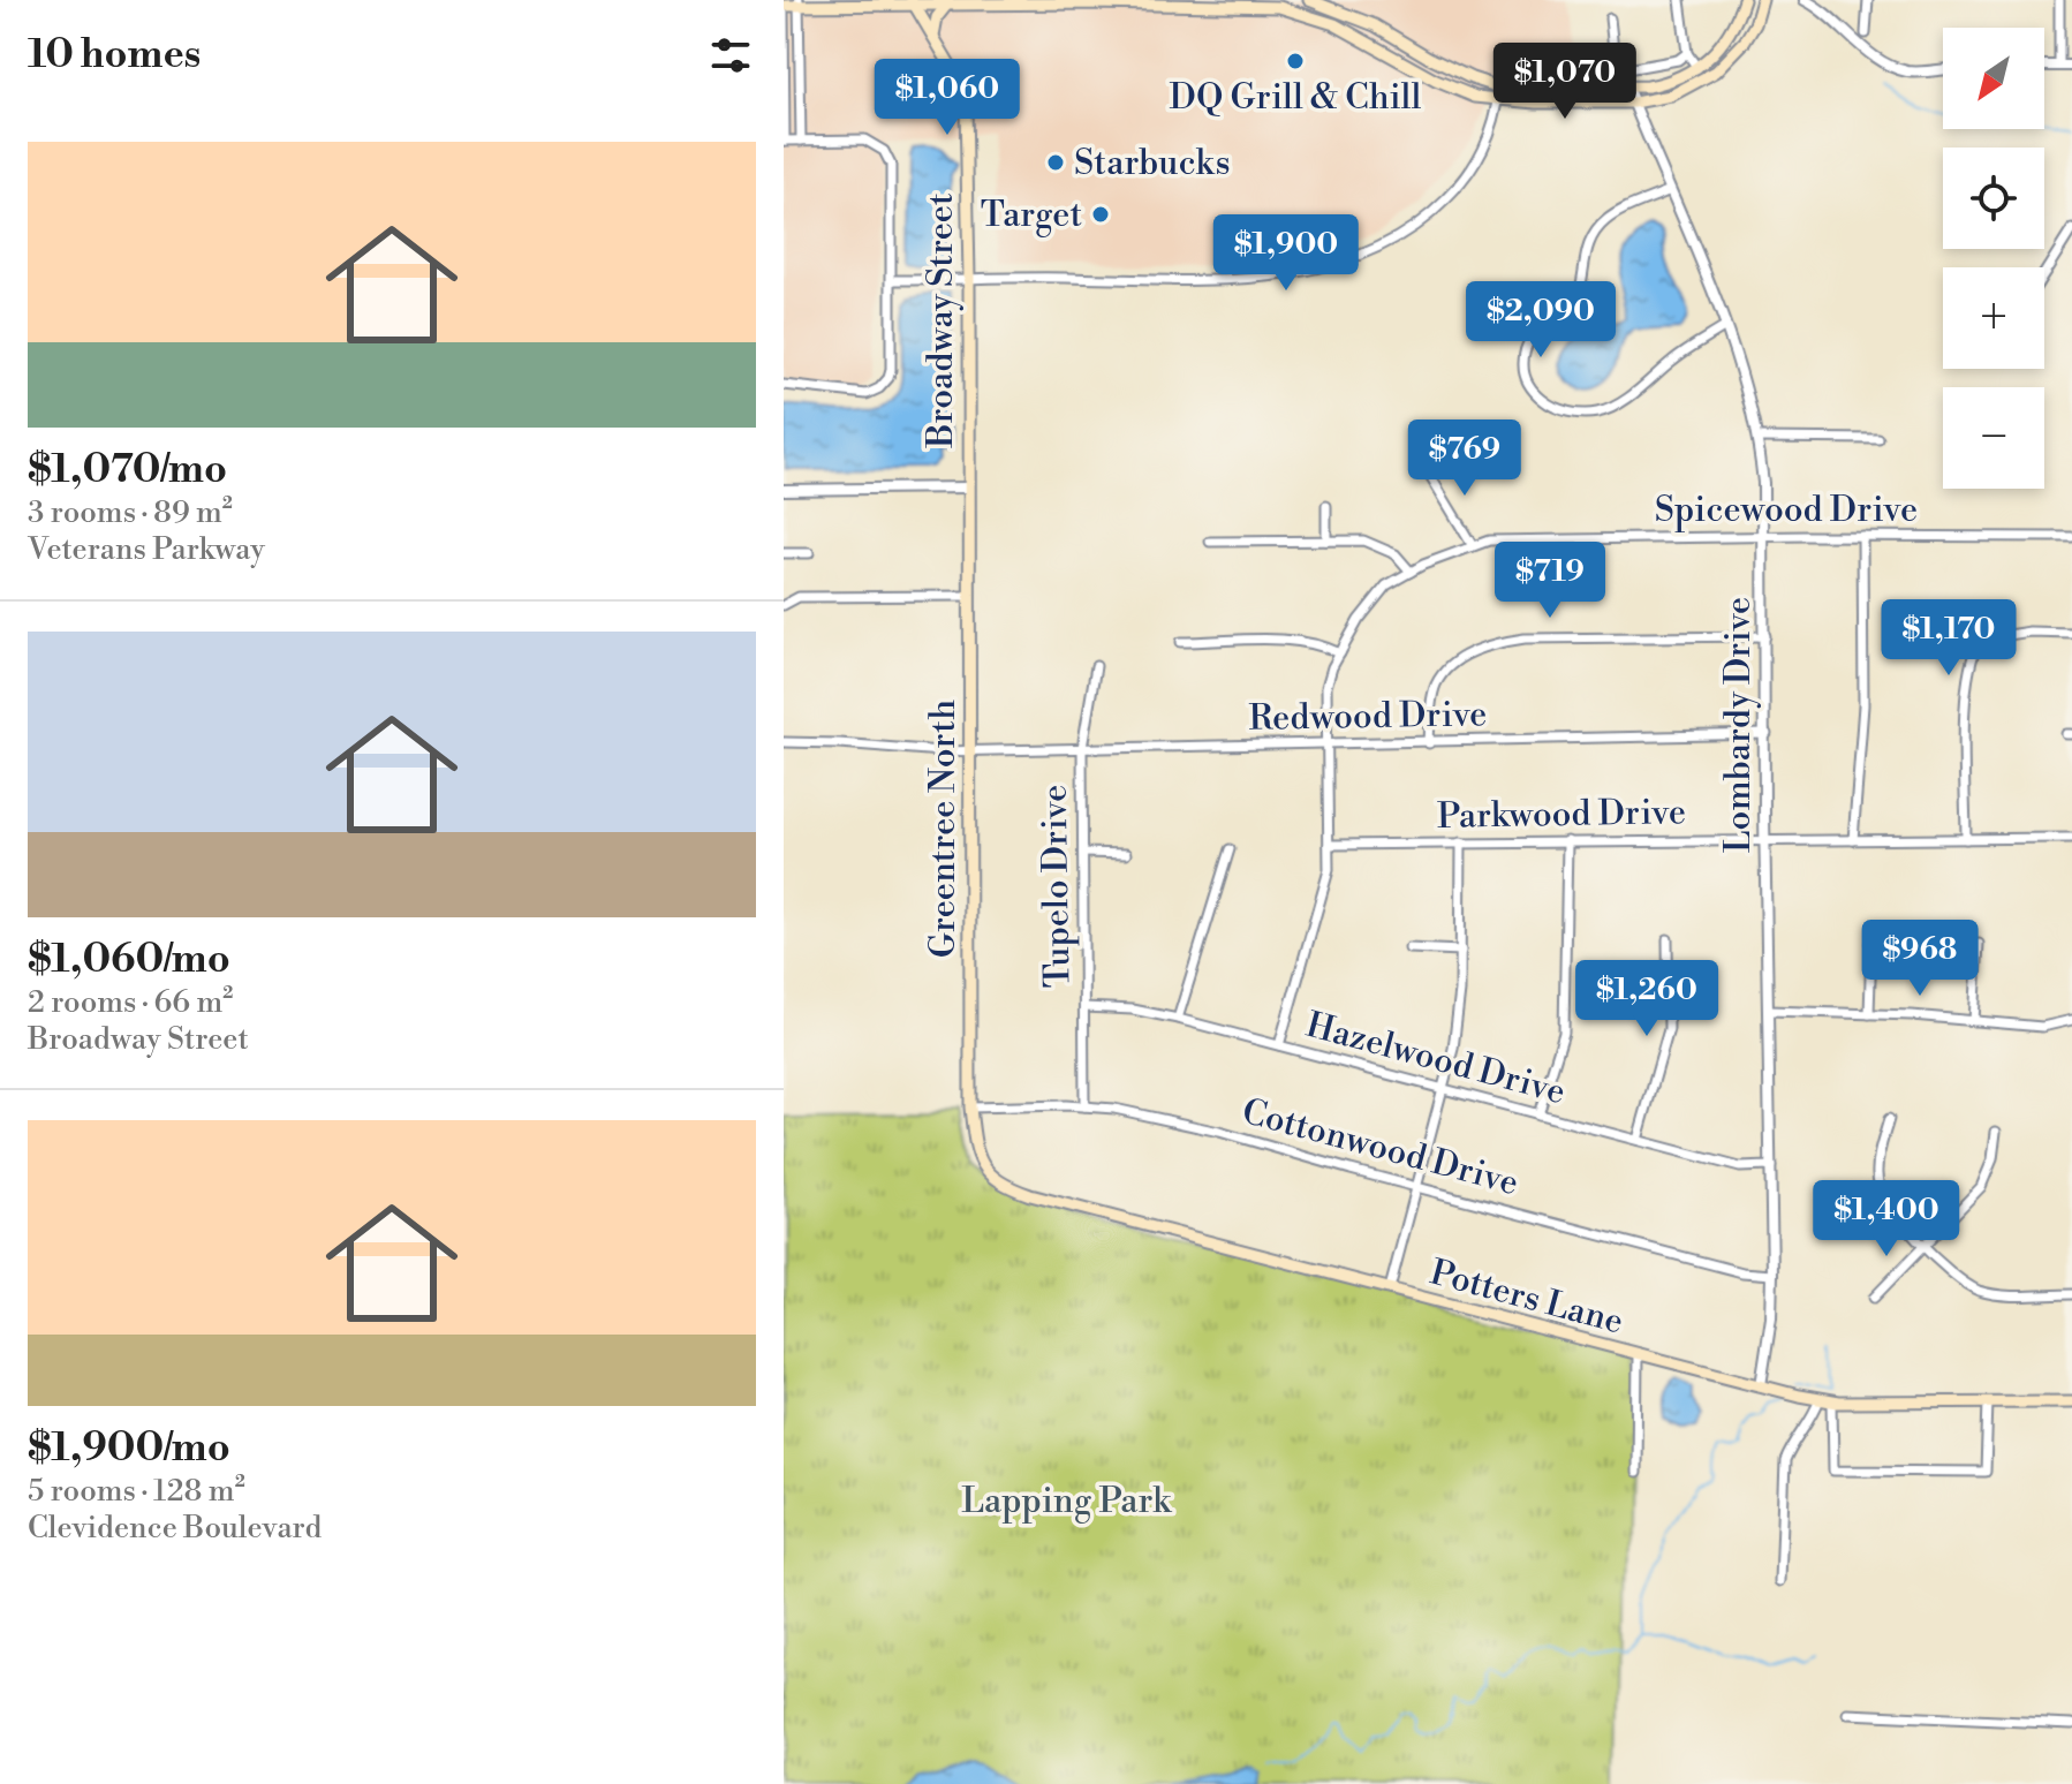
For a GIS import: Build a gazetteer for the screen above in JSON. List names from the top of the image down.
{
  "streets": {
    "main road": ["Broadway Street", "Greentree North", "Potters Lane"],
    "street": [
      "Spicewood Drive",
      "Redwood Drive",
      "Lombardy Drive",
      "Parkwood Drive",
      "Tupelo Drive",
      "Hazelwood Drive",
      "Cottonwood Drive"
    ]
  },
  "crossings": [
    ["Broadway Street", "Greentree North"],
    ["Spicewood Drive", "Redwood Drive"],
    ["Spicewood Drive", "Lombardy Drive"],
    ["Spicewood Drive", "Parkwood Drive"],
    ["Spicewood Drive", "Hazelwood Drive"],
    ["Redwood Drive", "Lombardy Drive"],
    ["Redwood Drive", "Greentree North"],
    ["Redwood Drive", "Tupelo Drive"],
    ["Lombardy Drive", "Parkwood Drive"],
    ["Lombardy Drive", "Hazelwood Drive"],
    ["Lombardy Drive", "Cottonwood Drive"],
    ["Lombardy Drive", "Potters Lane"],
    ["Greentree North", "Cottonwood Drive"],
    ["Greentree North", "Potters Lane"],
    ["Tupelo Drive", "Hazelwood Drive"],
    ["Tupelo Drive", "Cottonwood Drive"]
  ],
  "parks": ["Lapping Park"],
  "places": ["DQ Grill & Chill", "Starbucks", "Target"],
  "north": "bottom left",
  "page": {
    "heading": "10 homes",
    "map_buttons": ["+", "−"],
    "price": [
      "$1,070",
      "$1,060",
      "$1,900",
      "$2,090",
      "$769",
      "$719",
      "$1,170",
      "$968",
      "$1,260",
      "$1,400"
    ],
    "list": [
      {
        "name": "$1,070/mo",
        "note": "3 rooms · 89 m² · Veterans Parkway"
      },
      {
        "name": "$1,060/mo",
        "note": "2 rooms · 66 m² · Broadway Street"
      },
      {
        "name": "$1,900/mo",
        "note": "5 rooms · 128 m² · Clevidence Boulevard"
      }
    ]
  }
}
